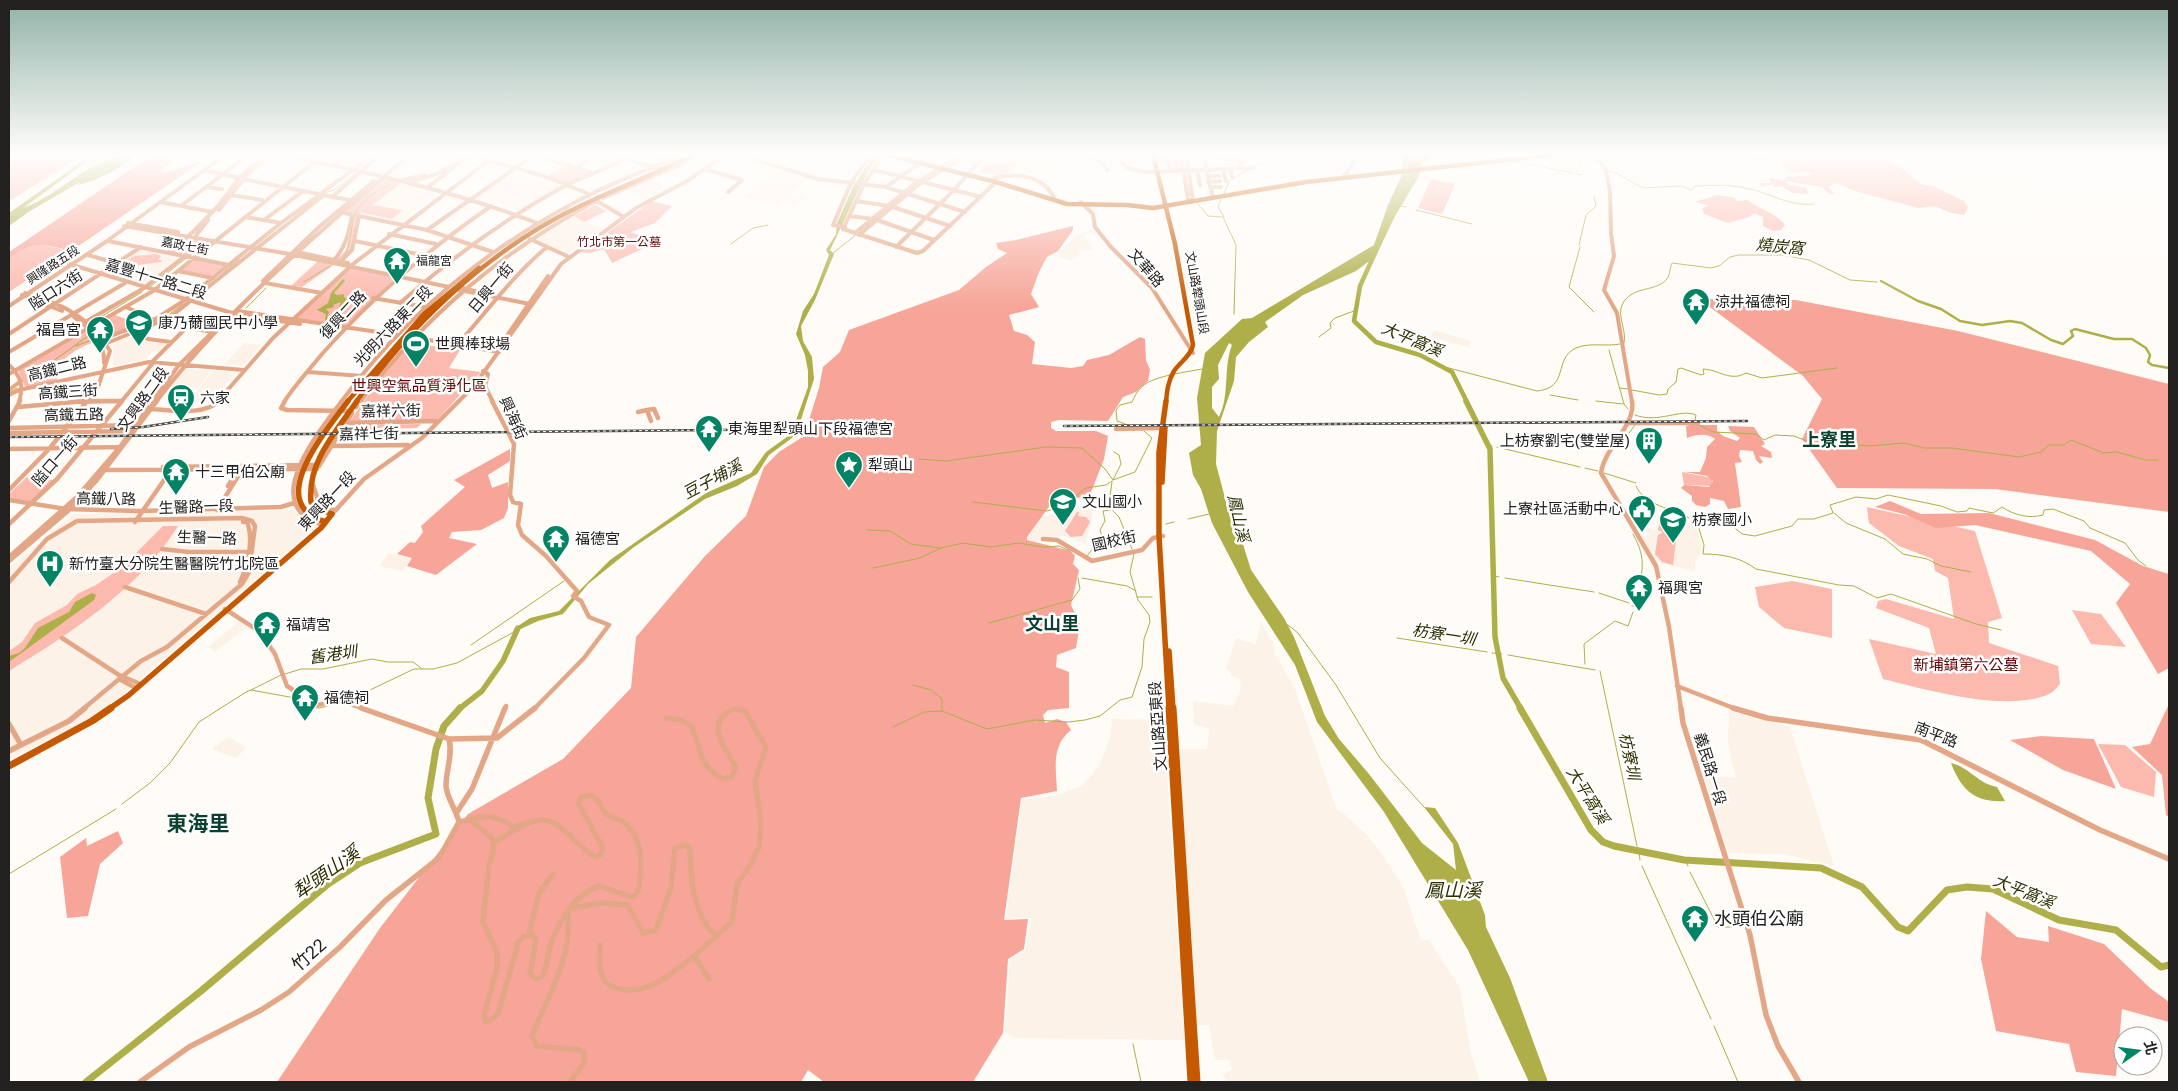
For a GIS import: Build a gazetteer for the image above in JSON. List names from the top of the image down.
{
  "streets": {
    "main road": [
      "文山路犂頭山段",
      "光明六路東二段",
      "東興路一段",
      "文山路亞東段"
    ],
    "street": [
      "嘉政七街",
      "興隆路五段",
      "文華路",
      "嘉豐十一路二段",
      "日興一街",
      "隘口六街",
      "復興二路",
      "高鐵二路",
      "高鐵三街",
      "文興路二段",
      "嘉祥六街",
      "高鐵五路",
      "興海街",
      "嘉祥七街",
      "隘口一街",
      "高鐵八路",
      "生醫路一段",
      "生醫一路",
      "國校街",
      "南平路",
      "義民路一段",
      "竹22"
    ]
  },
  "crossings": [
    ["嘉政七街", "興隆路五段"],
    ["嘉政七街", "隘口六街"],
    ["興隆路五段", "嘉豐十一路二段"],
    ["文華路", "文山路犂頭山段"],
    ["嘉豐十一路二段", "日興一街"],
    ["嘉豐十一路二段", "隘口六街"],
    ["嘉豐十一路二段", "復興二路"],
    ["嘉豐十一路二段", "光明六路東二段"],
    ["嘉豐十一路二段", "文興路二段"],
    ["嘉豐十一路二段", "東興路一段"],
    ["文山路犂頭山段", "文山路亞東段"],
    ["復興二路", "光明六路東二段"],
    ["光明六路東二段", "嘉祥六街"],
    ["光明六路東二段", "嘉祥七街"],
    ["光明六路東二段", "高鐵八路"],
    ["光明六路東二段", "東興路一段"],
    ["高鐵二路", "文興路二段"],
    ["高鐵二路", "隘口一街"],
    ["高鐵三街", "隘口一街"],
    ["文興路二段", "高鐵五路"],
    ["文興路二段", "高鐵八路"],
    ["嘉祥六街", "東興路一段"],
    ["高鐵五路", "隘口一街"],
    ["興海街", "東興路一段"],
    ["嘉祥七街", "東興路一段"],
    ["隘口一街", "高鐵八路"],
    ["生醫路一段", "生醫一路"],
    ["國校街", "文山路亞東段"],
    ["南平路", "義民路一段"]
  ],
  "districts": ["上寮里", "文山里", "東海里"],
  "water": [
    "燒炭窩",
    "大平窩溪",
    "豆子埔溪",
    "鳳山溪",
    "枋寮一圳",
    "舊港圳",
    "枋寮圳",
    "犁頭山溪"
  ],
  "parks": ["竹北市第一公墓", "世興空氣品質淨化區", "新埔鎮第六公墓"],
  "places": {
    "temple": [
      "福龍宮",
      "涼井福德祠",
      "福昌宮",
      "東海里犁頭山下段福德宮",
      "十三甲伯公廟",
      "福德宮",
      "福興宮",
      "福靖宮",
      "福德祠",
      "水頭伯公廟"
    ],
    "school or university": ["康乃薾國民中小學", "文山國小", "枋寮國小"],
    "sports": ["世興棒球場"],
    "station": ["六家"],
    "building": ["上枋寮劉宅(雙堂屋)"],
    "place": ["犁頭山"],
    "public building": ["上寮社區活動中心"],
    "hospital": ["新竹臺大分院生醫醫院竹北院區"]
  },
  "north": "right"
}
